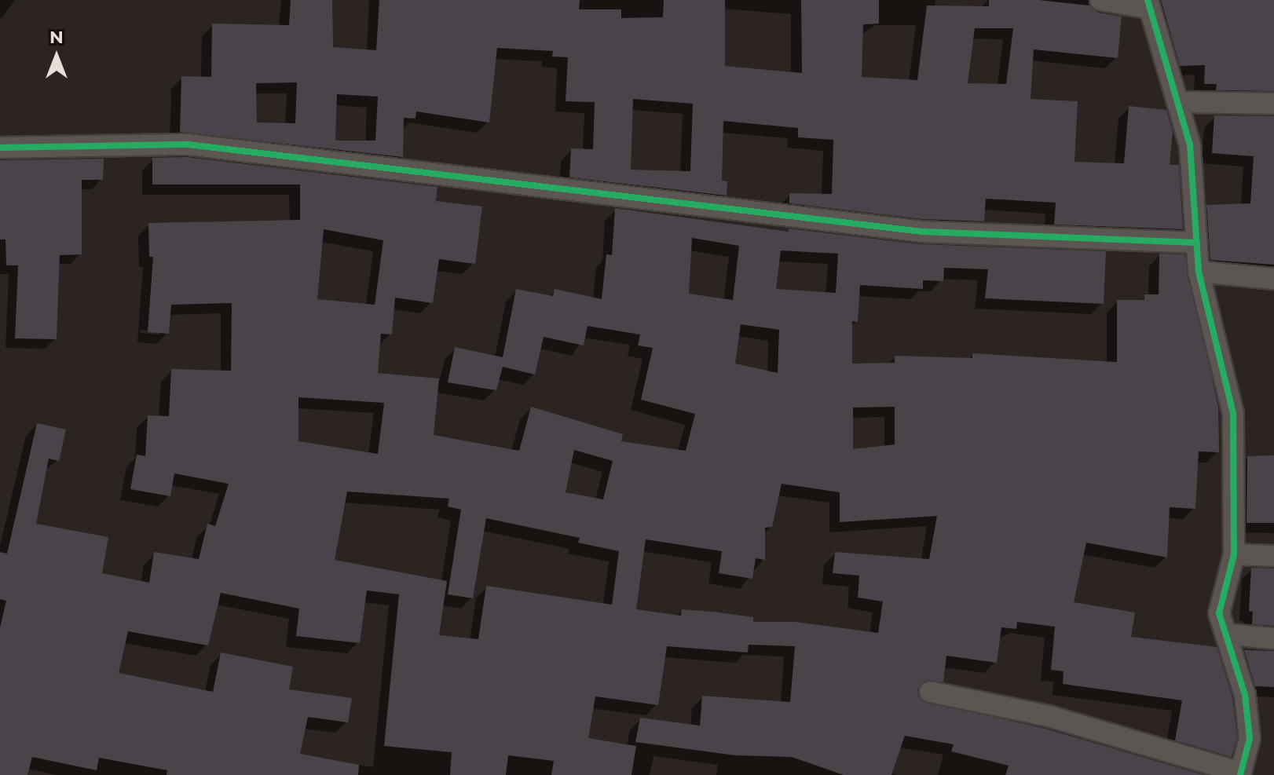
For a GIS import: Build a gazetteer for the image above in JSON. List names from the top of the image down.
{
  "north": "top"
}
